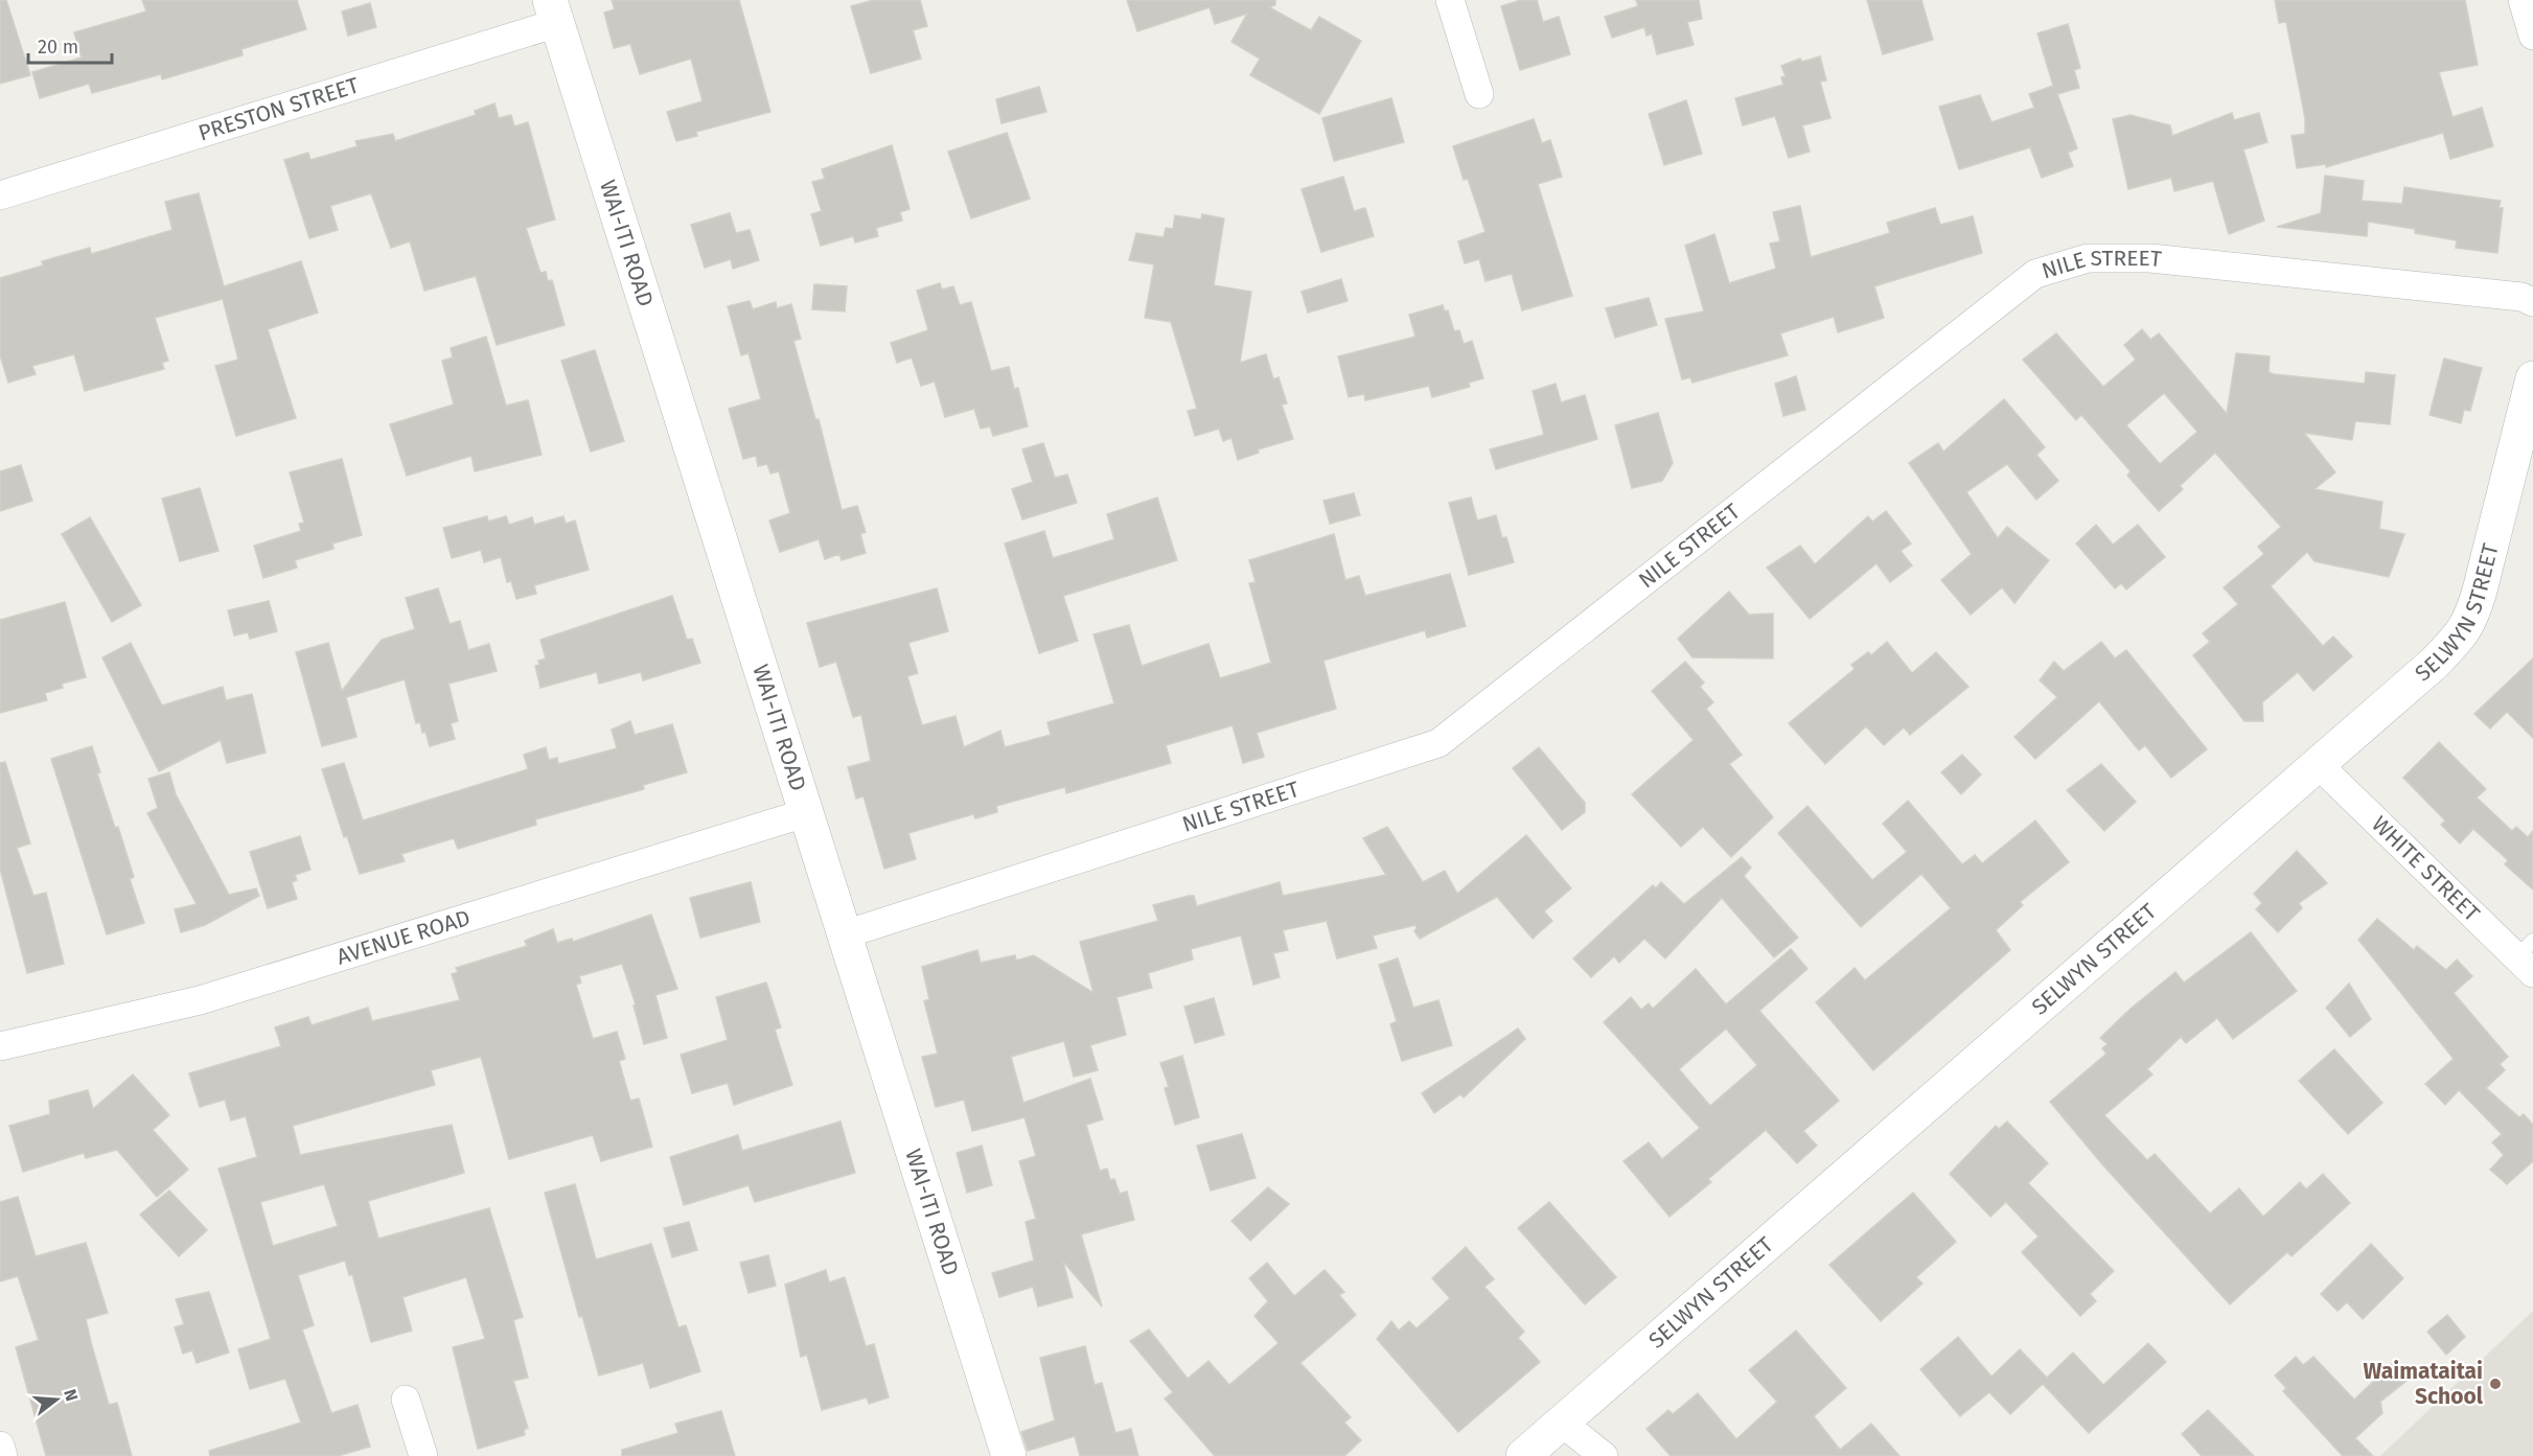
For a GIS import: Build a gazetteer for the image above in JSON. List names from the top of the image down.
{
  "streets": {
    "street": [
      "PRESTON STREET",
      "WAI-ITI ROAD",
      "NILE STREET",
      "SELWYN STREET",
      "WHITE STREET",
      "AVENUE ROAD"
    ]
  },
  "crossings": [
    ["PRESTON STREET", "WAI-ITI ROAD"],
    ["WAI-ITI ROAD", "NILE STREET"],
    ["WAI-ITI ROAD", "AVENUE ROAD"],
    ["SELWYN STREET", "WHITE STREET"]
  ],
  "places": ["Waimataitai School"],
  "scale_bar": "20 m",
  "north": "right"
}
